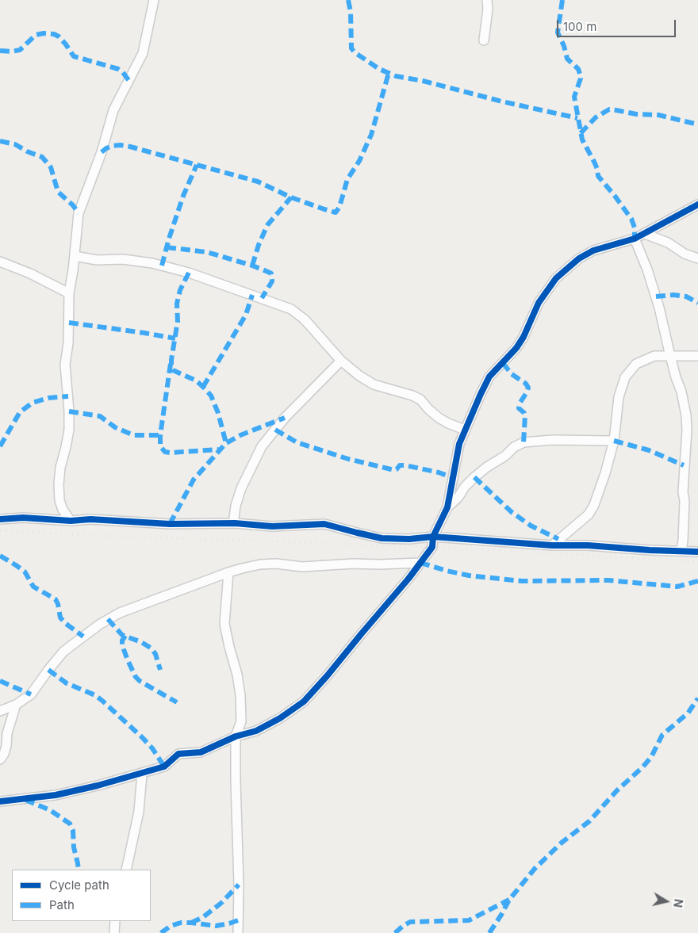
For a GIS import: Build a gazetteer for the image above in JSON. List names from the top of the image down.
{
  "legend": ["Cycle path", "Path"],
  "scale_bar": "100 m",
  "north": "right"
}
